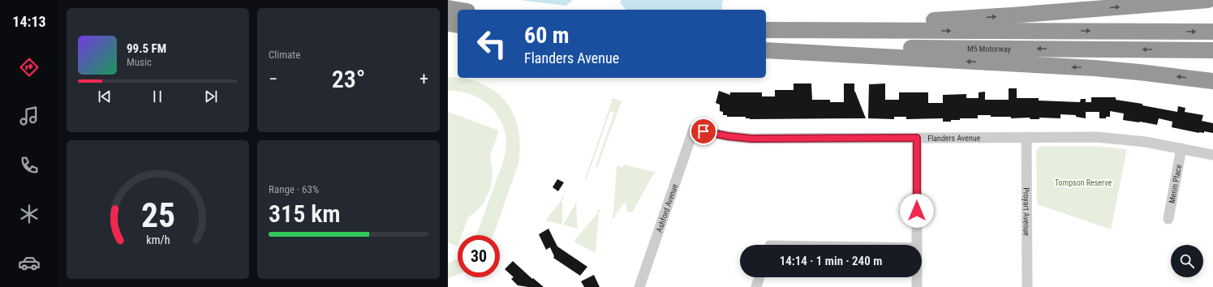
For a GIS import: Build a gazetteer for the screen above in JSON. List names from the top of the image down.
{
  "streets": {
    "highway": ["M5 Motorway"],
    "street": [
      "Flanders Avenue",
      "Menin Place",
      "Ashford Avenue",
      "Proyart Avenue"
    ]
  },
  "crossings": [
    ["Flanders Avenue", "Menin Place"],
    ["Flanders Avenue", "Ashford Avenue"],
    ["Flanders Avenue", "Proyart Avenue"]
  ],
  "parks": ["Tompson Reserve"],
  "page": {
    "tabs": "14:13",
    "tile": [
      "Climate",
      ["Range · 63%", "315 km"]
    ],
    "turn": ["60 m", "Flanders Avenue"],
    "song": ["99.5 FM", "Music"],
    "heat": ["−", "23°", "+"],
    "limit": "30",
    "trip": "14:14 · 1 min · 240 m",
    "gauge": ["25", "km/h"]
  }
}
